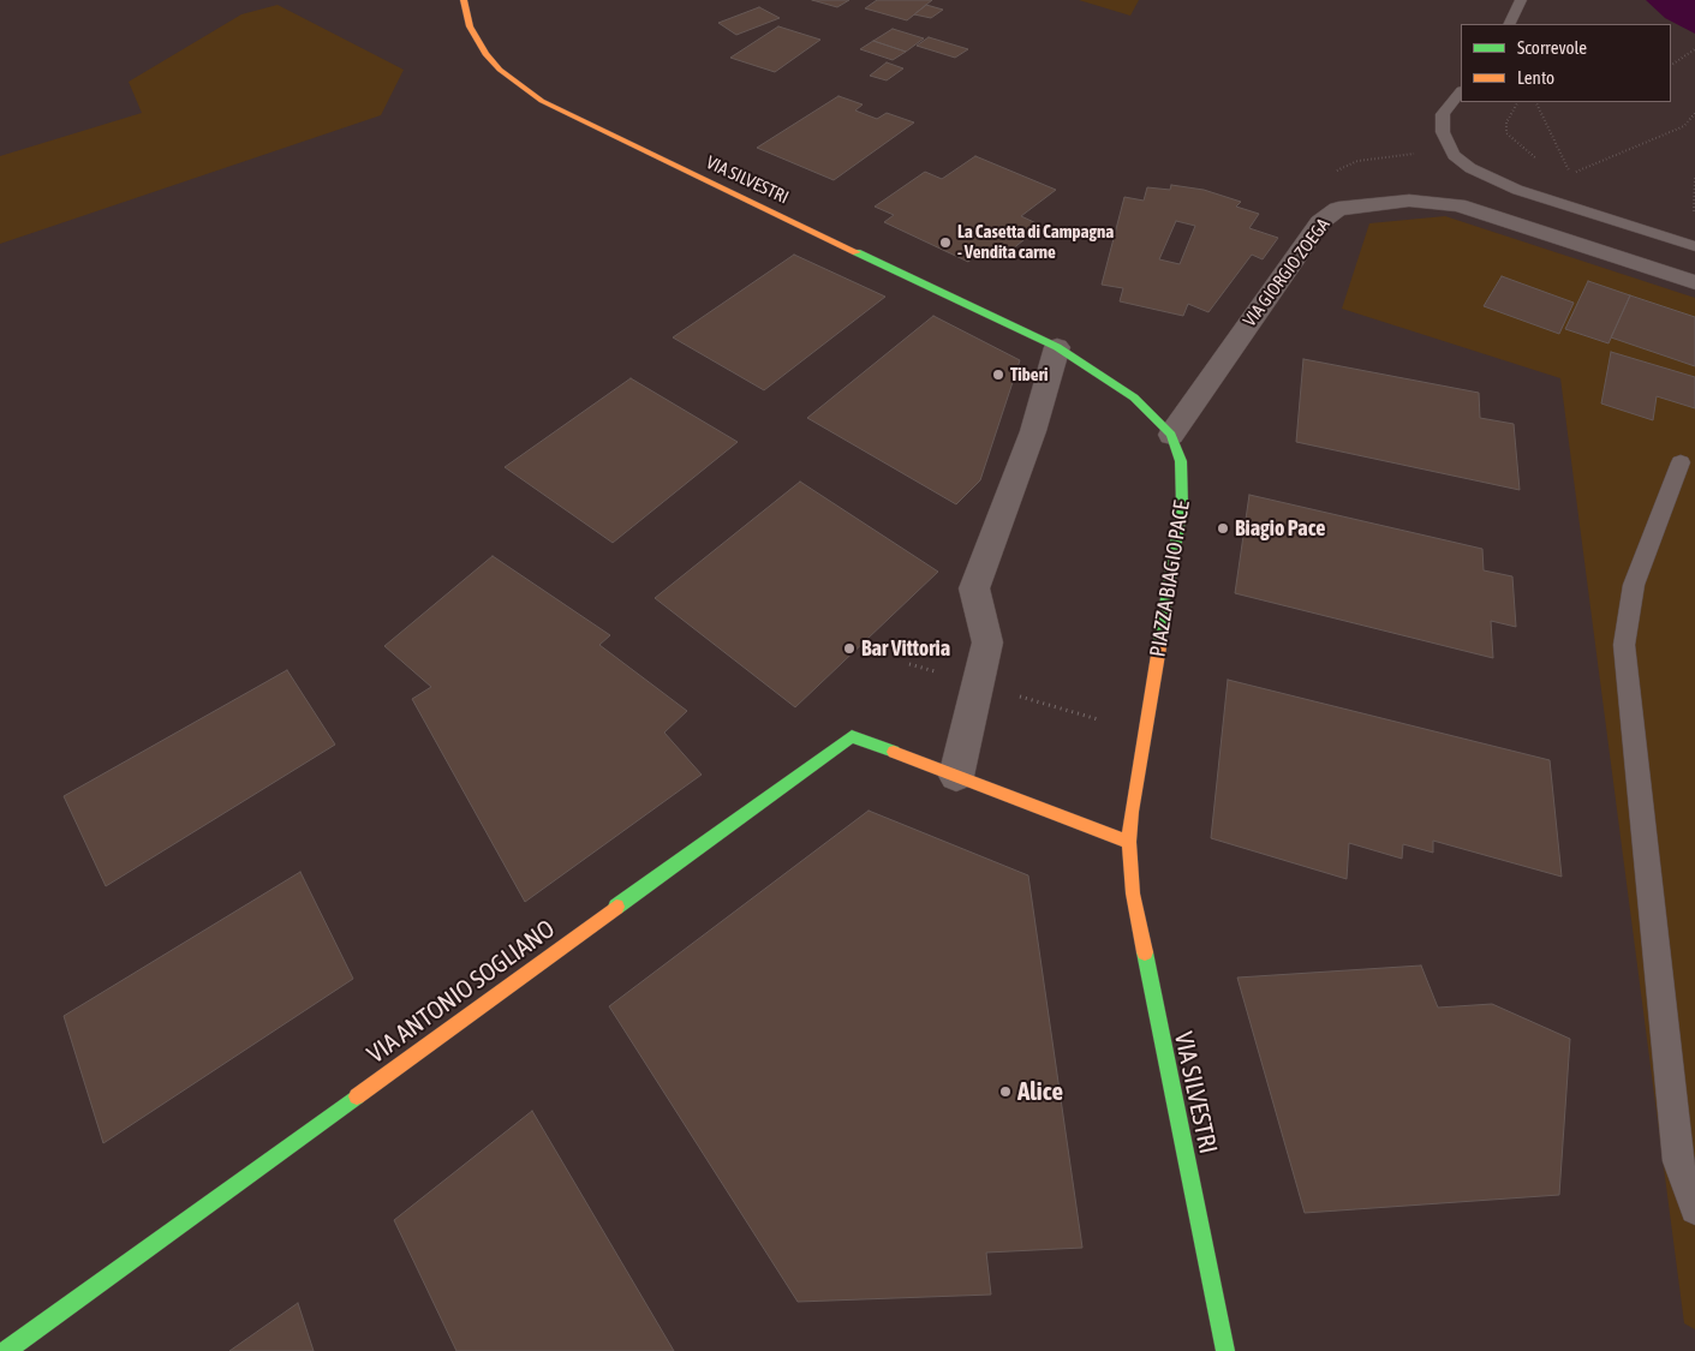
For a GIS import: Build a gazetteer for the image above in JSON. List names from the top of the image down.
{
  "streets": {
    "main road": ["VIA SILVESTRI", "PIAZZA BIAGIO PACE", "VIA ANTONIO SOGLIANO"],
    "street": ["VIA GIORGIO ZOEGA"]
  },
  "crossings": [
    ["VIA SILVESTRI", "PIAZZA BIAGIO PACE"],
    ["VIA GIORGIO ZOEGA", "PIAZZA BIAGIO PACE"]
  ],
  "places": [
    "La Casetta di Campagna - Vendita carne",
    "Tiberi",
    "Biagio Pace",
    "Bar Vittoria",
    "Alice"
  ],
  "legend": ["Scorrevole", "Lento"]
}
